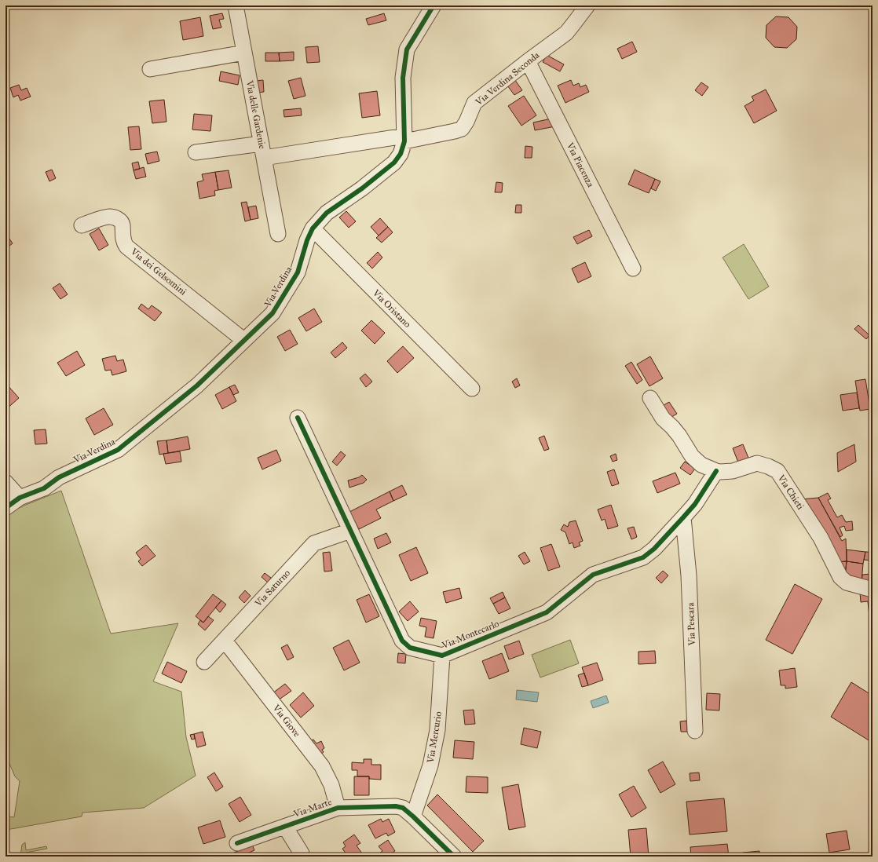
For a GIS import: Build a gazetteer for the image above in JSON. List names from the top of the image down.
{
  "streets": {
    "street": [
      "Via Verdina Seconda",
      "Via delle Gardenie",
      "Via Piacenza",
      "Via dei Gelsomini",
      "Via Verdina",
      "Via Oristano",
      "Via Chieti",
      "Via Saturno",
      "Via Pescara",
      "Via Montecarlo",
      "Via Giove",
      "Via Mercurio",
      "Via Marte"
    ]
  },
  "crossings": [
    ["Via Verdina Seconda", "Via delle Gardenie"],
    ["Via Verdina Seconda", "Via Piacenza"],
    ["Via Verdina Seconda", "Via Verdina"],
    ["Via delle Gardenie", "Via Verdina"],
    ["Via dei Gelsomini", "Via Verdina"],
    ["Via Verdina", "Via Oristano"],
    ["Via Chieti", "Via Montecarlo"],
    ["Via Saturno", "Via Montecarlo"],
    ["Via Saturno", "Via Giove"],
    ["Via Pescara", "Via Montecarlo"],
    ["Via Montecarlo", "Via Mercurio"],
    ["Via Giove", "Via Marte"],
    ["Via Mercurio", "Via Marte"]
  ]
}
